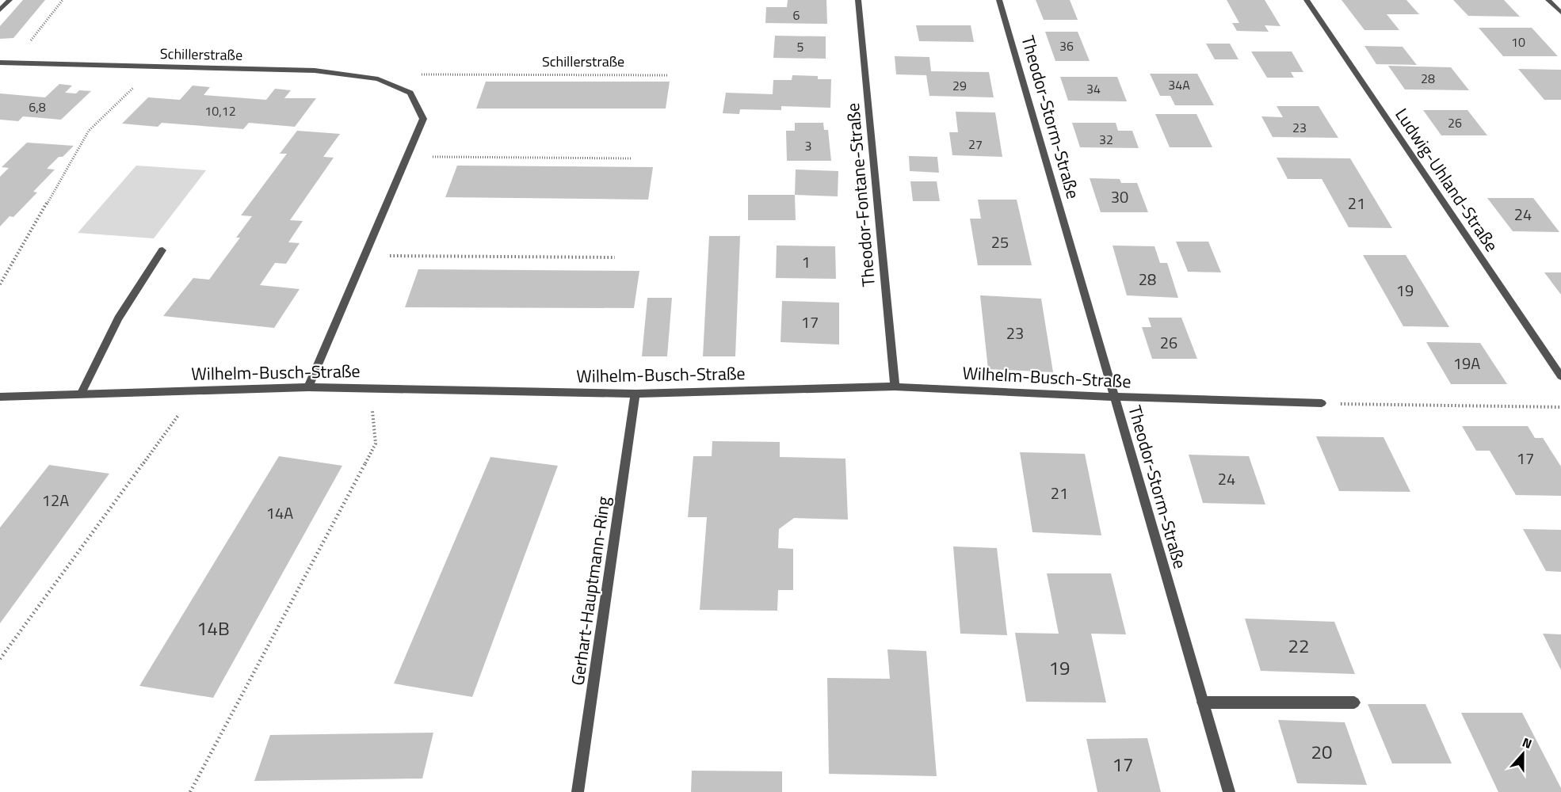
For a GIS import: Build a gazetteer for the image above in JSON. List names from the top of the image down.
{
  "streets": {
    "street": [
      "Schillerstraße",
      "Theodor-Storm-Straße",
      "Ludwig-Uhland-Straße",
      "Theodor-Fontane-Straße",
      "Wilhelm-Busch-Straße",
      "Gerhart-Hauptmann-Ring"
    ]
  },
  "crossings": [
    ["Schillerstraße", "Wilhelm-Busch-Straße"],
    ["Theodor-Storm-Straße", "Wilhelm-Busch-Straße"],
    ["Theodor-Fontane-Straße", "Wilhelm-Busch-Straße"],
    ["Wilhelm-Busch-Straße", "Gerhart-Hauptmann-Ring"]
  ],
  "house_numbers": [
    "6",
    "10",
    "36",
    "5",
    "28",
    "34A",
    "29",
    "34",
    "6,8",
    "10,12",
    "26",
    "23",
    "32",
    "27",
    "3",
    "30",
    "21",
    "24",
    "25",
    "1",
    "28",
    "19",
    "17",
    "23",
    "26",
    "19A",
    "17",
    "24",
    "21",
    "12A",
    "14A",
    "14B",
    "22",
    "19",
    "20",
    "17"
  ],
  "north": "top"
}
